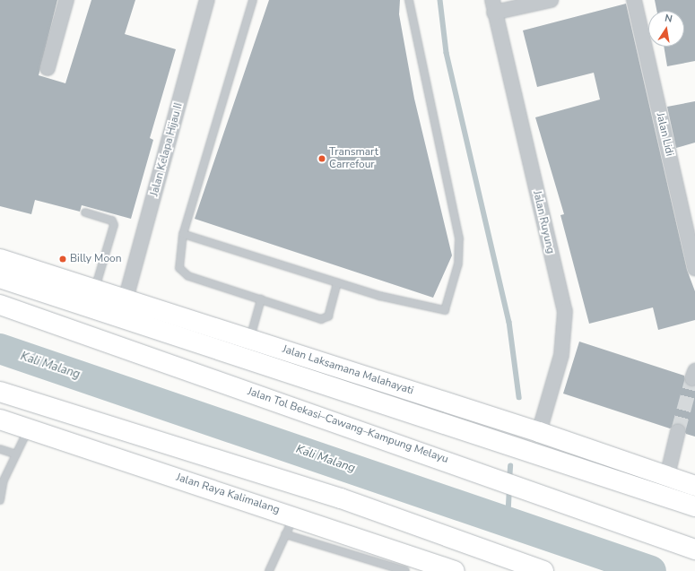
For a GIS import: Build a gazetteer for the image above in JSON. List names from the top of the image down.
{
  "streets": {
    "main road": ["Jalan Laksamana Malahayati", "Jalan Tol Bekasi–Cawang–Kampung Melayu", "Jalan Raya Kalimalang"],
    "street": ["Jalan Lidi", "Jalan Kelapa Hijau II", "Jalan Ruyung"]
  },
  "crossings": [
    ["Jalan Kelapa Hijau II", "Jalan Laksamana Malahayati"],
    ["Jalan Ruyung", "Jalan Laksamana Malahayati"]
  ],
  "water": ["Kali Malang"],
  "places": ["Transmart Carrefour", "Billy Moon"],
  "north": "top"
}
